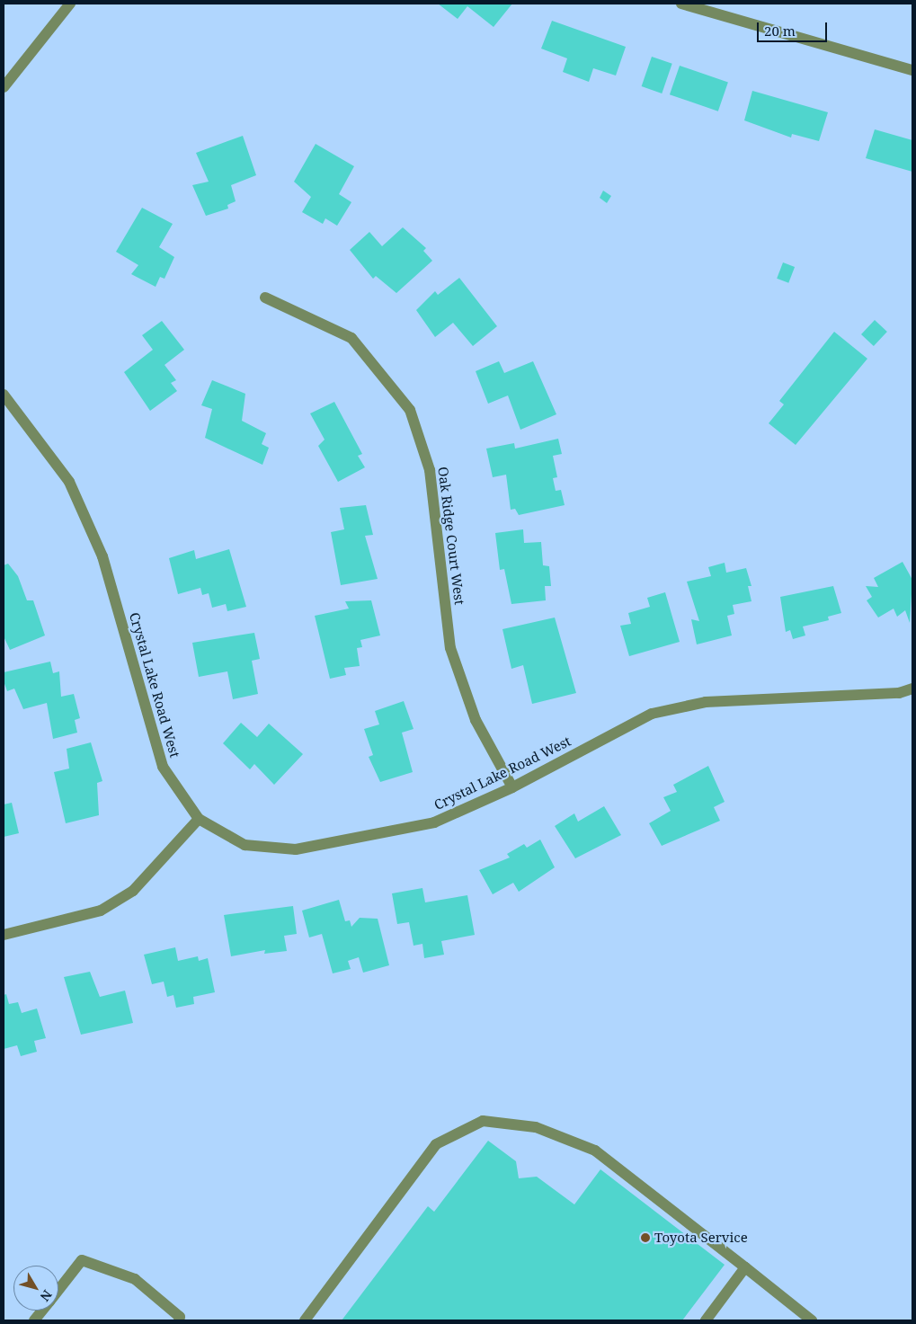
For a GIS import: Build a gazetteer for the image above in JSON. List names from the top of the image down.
{
  "streets": {
    "street": ["Oak Ridge Court West", "Crystal Lake Road West"]
  },
  "crossings": [
    ["Oak Ridge Court West", "Crystal Lake Road West"]
  ],
  "places": ["Toyota Service"],
  "scale_bar": "20 m",
  "north": "bottom right"
}
